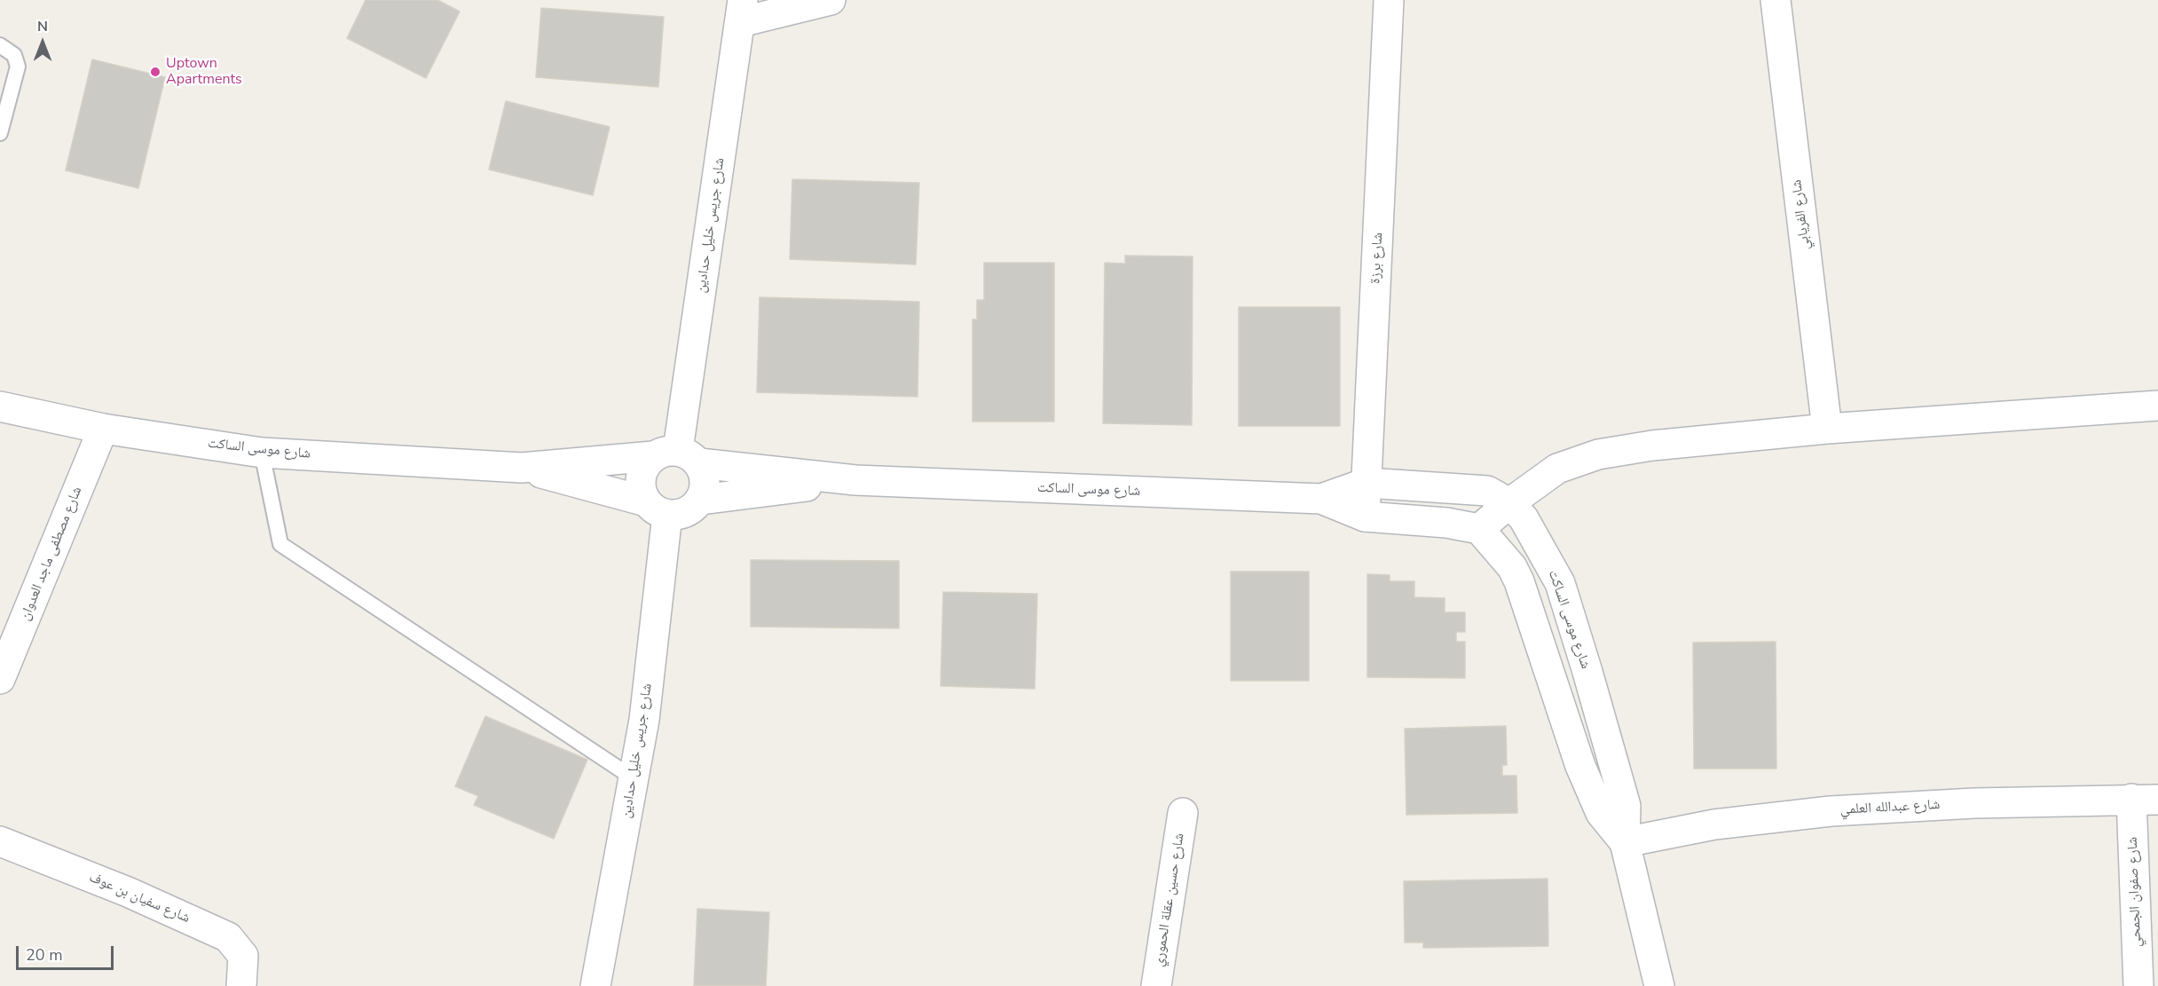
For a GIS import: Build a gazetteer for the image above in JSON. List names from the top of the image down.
{
  "streets": {
    "street": [
      "شارع الفريابي",
      "شارع جريس خليل حدادين",
      "شارع برزة",
      "شارع موسى الساكت",
      "شارع مصطفى ماجد العدوان",
      "شارع عبدالله العلمي",
      "شارع صفوان الجمحي",
      "شارع سفيان بن عوف",
      "شارع حسين عقلة الحموري"
    ]
  },
  "crossings": [
    ["شارع جريس خليل حدادين", "شارع موسى الساكت"],
    ["شارع برزة", "شارع موسى الساكت"],
    ["شارع موسى الساكت", "شارع مصطفى ماجد العدوان"],
    ["شارع موسى الساكت", "شارع عبدالله العلمي"],
    ["شارع عبدالله العلمي", "شارع صفوان الجمحي"]
  ],
  "places": ["Uptown Apartments"],
  "scale_bar": "20 m",
  "north": "top"
}
